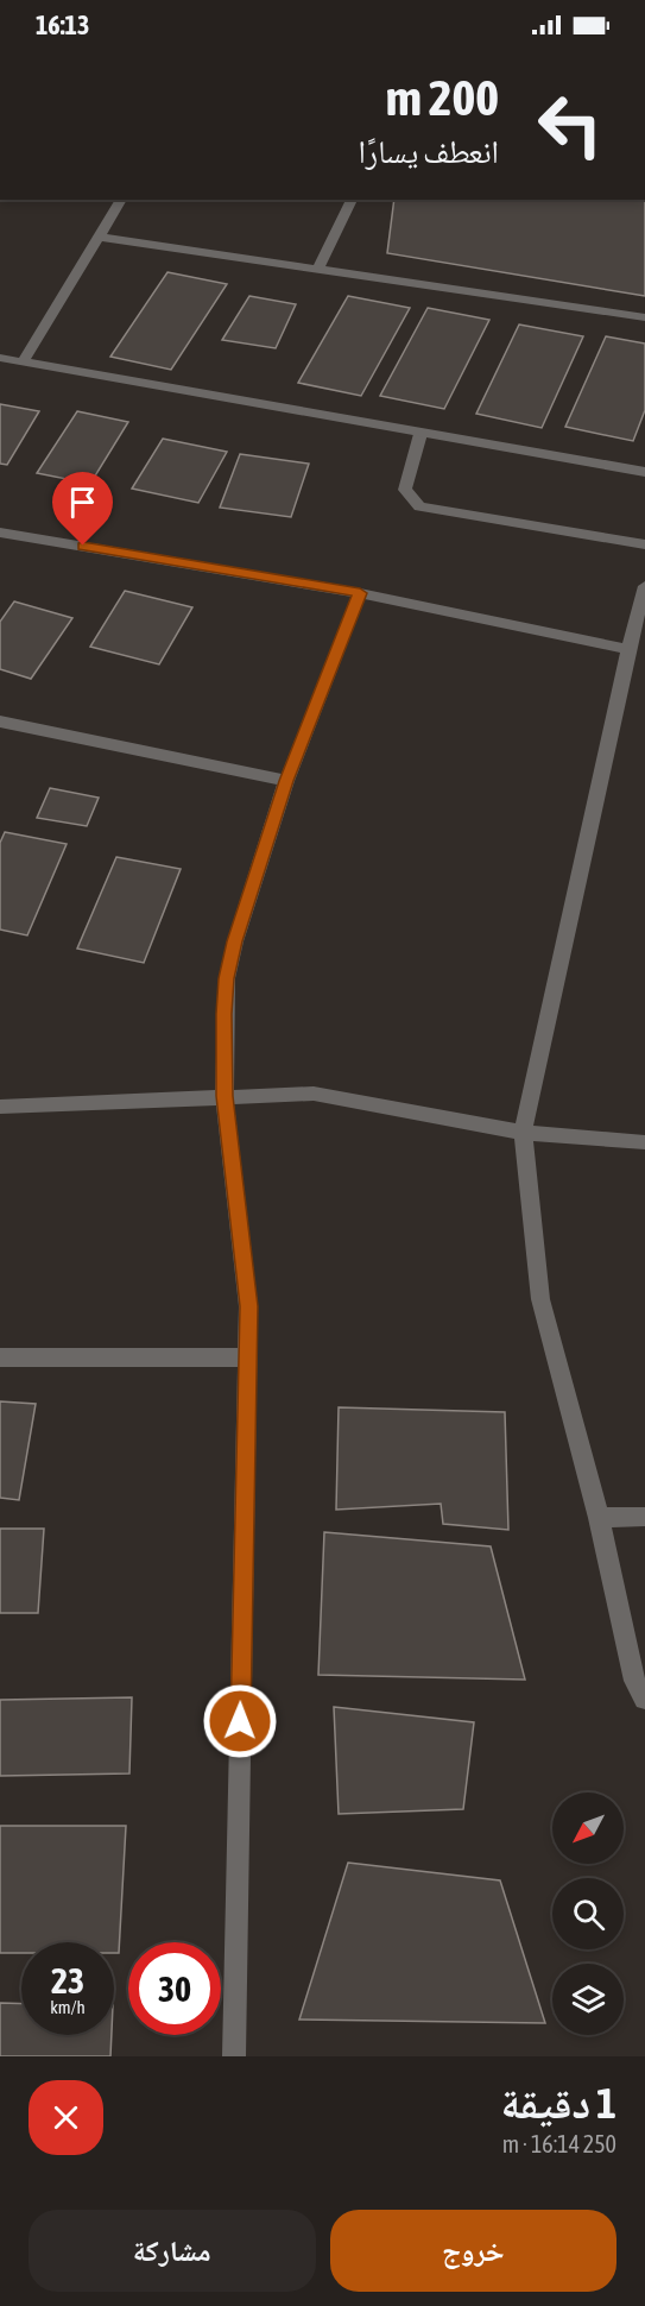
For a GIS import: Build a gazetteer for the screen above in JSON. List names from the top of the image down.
{
  "north": "bottom left",
  "page": {
    "status": "16:13",
    "turn": ["200 m", "انعطف يسارًا"],
    "speed": "23 km/h",
    "limit": "30",
    "heading": ["1 دقيقة", "250 m · 16:14"],
    "buttons": ["خروج", "مشاركة"]
  }
}
